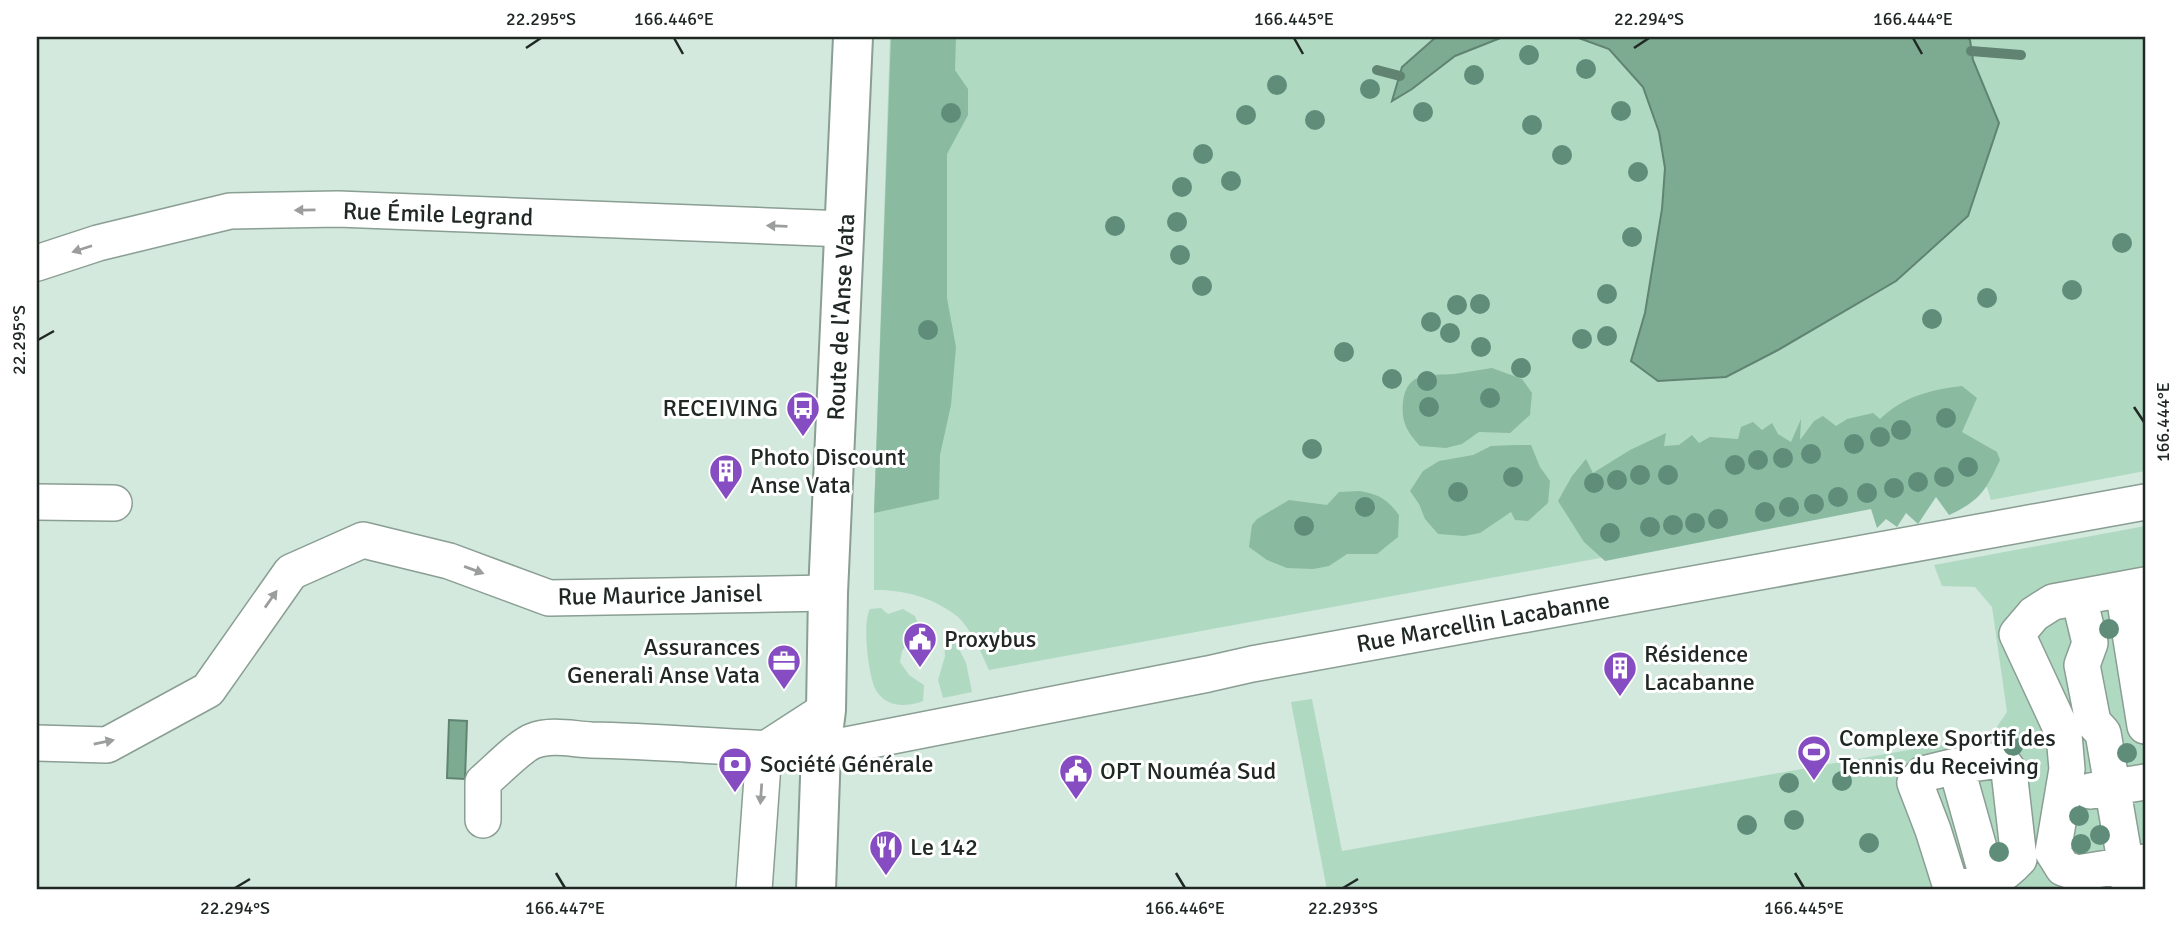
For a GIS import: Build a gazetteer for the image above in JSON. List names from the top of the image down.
{
  "streets": {
    "main road": ["Route de l'Anse Vata"],
    "street": ["Rue Émile Legrand", "Rue Maurice Janisel", "Rue Marcellin Lacabanne"]
  },
  "crossings": [
    ["Rue Émile Legrand", "Route de l'Anse Vata"],
    ["Route de l'Anse Vata", "Rue Maurice Janisel"],
    ["Route de l'Anse Vata", "Rue Marcellin Lacabanne"]
  ],
  "one_way": ["Rue Émile Legrand", "Rue Maurice Janisel"],
  "places": {
    "bus stop": ["RECEIVING"],
    "building": ["Photo Discount Anse Vata", "Résidence Lacabanne"],
    "public building": ["Proxybus", "OPT Nouméa Sud"],
    "office": ["Assurances Generali Anse Vata"],
    "sports": ["Complexe Sportif des Tennis du Receiving"],
    "bank": ["Société Générale"],
    "restaurant": ["Le 142"]
  },
  "coordinates": [
    "22.295°S",
    "166.446°E",
    "166.445°E",
    "22.294°S",
    "166.444°E",
    "166.447°E",
    "22.293°S"
  ]
}
